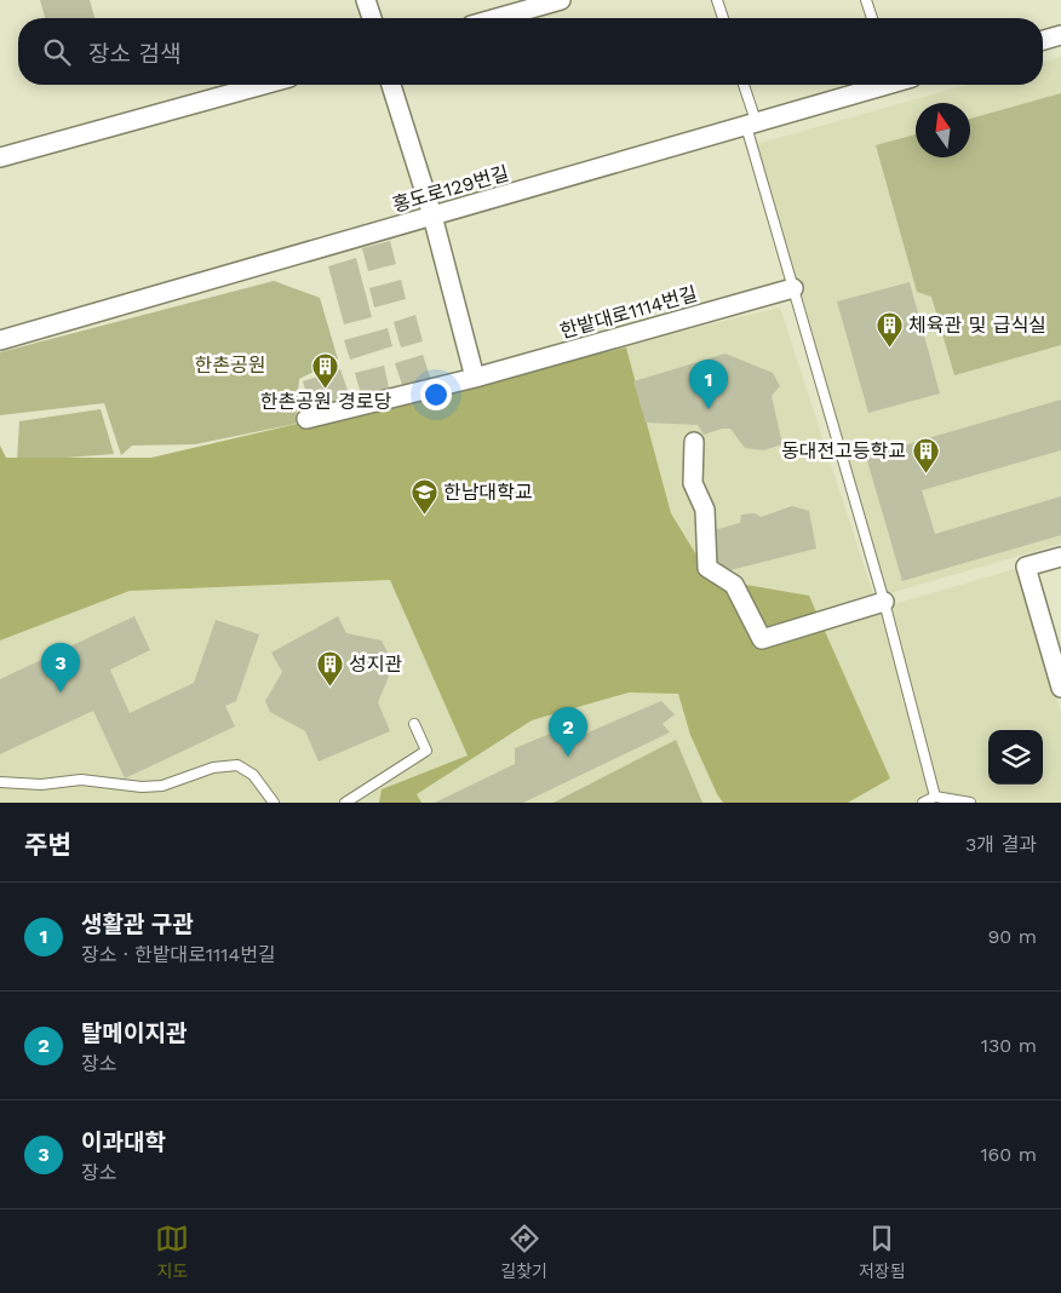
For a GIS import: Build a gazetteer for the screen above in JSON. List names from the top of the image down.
{
  "streets": {
    "street": ["홍도로129번길", "한밭대로1114번길"]
  },
  "parks": ["한촌공원"],
  "places": {
    "building": [
      "체육관 및 급식실",
      "한촌공원 경로당",
      "동대전고등학교",
      "성지관"
    ],
    "school or university": ["한남대학교"]
  },
  "north": "top",
  "page": {
    "search": "장소 검색",
    "pins": ["1", "3", "2"],
    "heading": ["주변", "3개 결과"],
    "list": [
      {
        "mark": "1",
        "name": "생활관 구관",
        "note": "장소 · 한밭대로1114번길",
        "value": "90 m"
      },
      {
        "mark": "2",
        "name": "탈메이지관",
        "note": "장소",
        "value": "130 m"
      },
      {
        "mark": "3",
        "name": "이과대학",
        "note": "장소",
        "value": "160 m"
      }
    ],
    "nav": ["지도", "길찾기", "저장됨"]
  }
}
